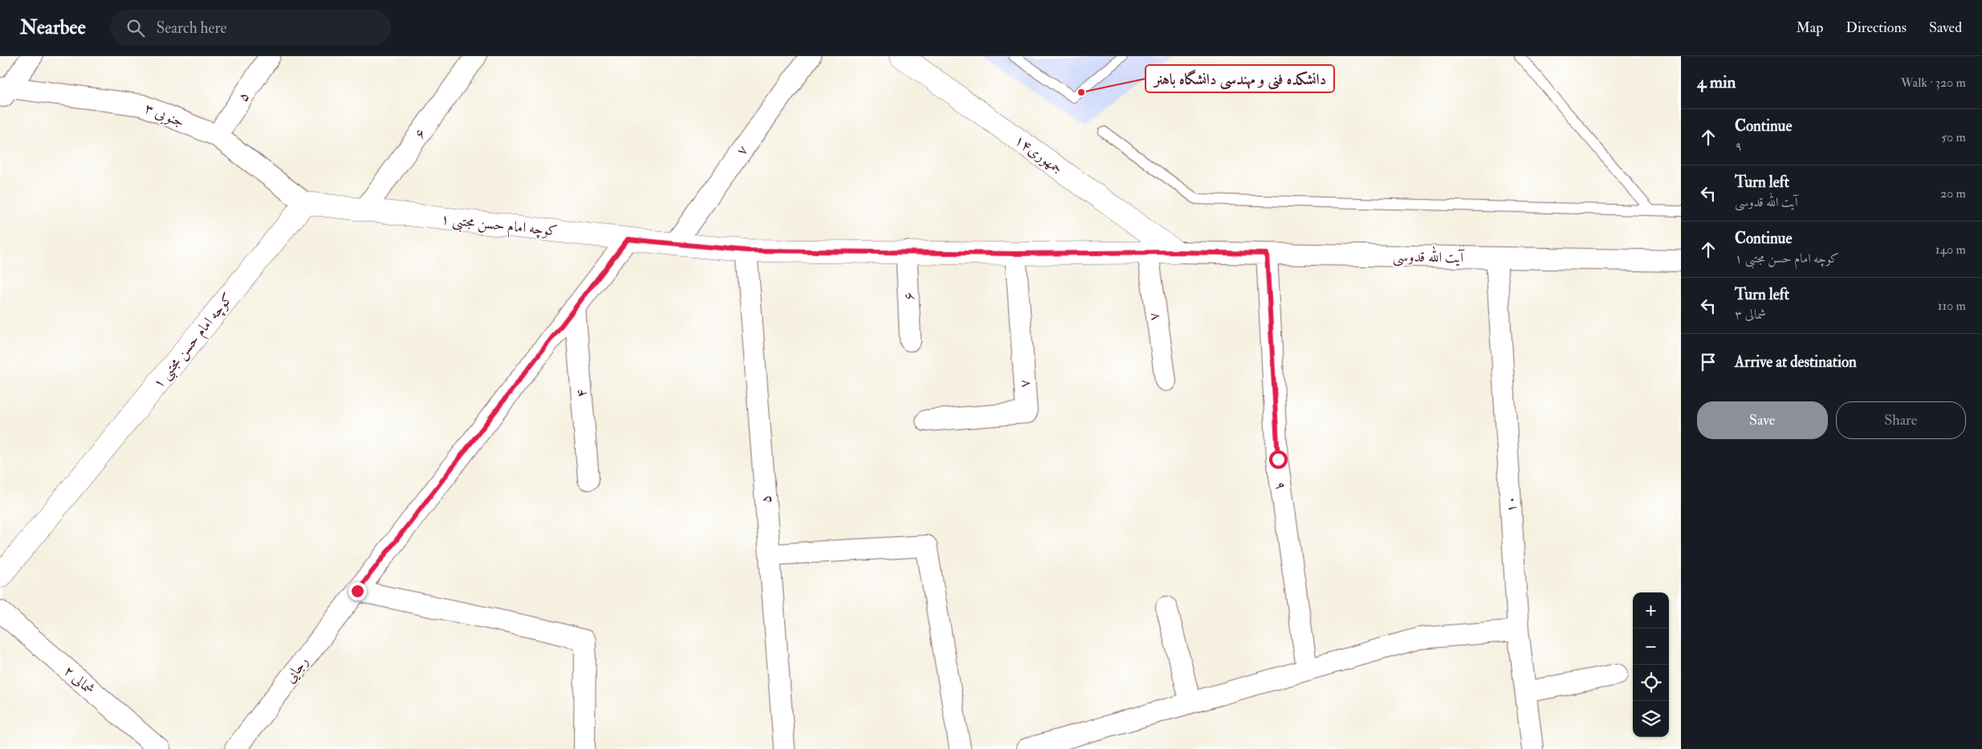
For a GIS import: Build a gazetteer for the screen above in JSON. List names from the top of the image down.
{
  "streets": {
    "street": [
      "۵",
      "۳ جنوبی",
      "۶",
      "۷",
      "جمهوری۱۴",
      "کوچه امام حسن مجتبی ۱",
      "آیت الله قدوسی",
      "۸",
      "۴",
      "۹",
      "۱۰",
      "رجایی",
      "۲ شمالی"
    ]
  },
  "crossings": [
    ["۵", "۳ جنوبی"],
    ["۵", "کوچه امام حسن مجتبی ۱"],
    ["۳ جنوبی", "کوچه امام حسن مجتبی ۱"],
    ["۶", "کوچه امام حسن مجتبی ۱"],
    ["۷", "کوچه امام حسن مجتبی ۱"],
    ["جمهوری۱۴", "کوچه امام حسن مجتبی ۱"],
    ["جمهوری۱۴", "آیت الله قدوسی"],
    ["کوچه امام حسن مجتبی ۱", "آیت الله قدوسی"],
    ["کوچه امام حسن مجتبی ۱", "۸"],
    ["کوچه امام حسن مجتبی ۱", "رجایی"],
    ["آیت الله قدوسی", "۹"],
    ["آیت الله قدوسی", "۱۰"],
    ["۴", "رجایی"]
  ],
  "places": ["دانشکده فنی و مهندسی دانشگاه باهنر"],
  "page": {
    "header": "Nearbee",
    "search": "Search here",
    "nav": ["Map", "Directions", "Saved"],
    "heading": ["4 min", "Walk · 320 m"],
    "list": [
      ["Continue", "۹", "50 m"],
      ["Turn left", "آیت الله قدوسی", "20 m"],
      ["Continue", "کوچه امام حسن مجتبی ۱", "140 m"],
      ["Turn left", "۳ شمالی", "110 m"],
      "Arrive at destination"
    ],
    "buttons": ["Save", "Share"],
    "map_buttons": ["+", "−"]
  }
}
